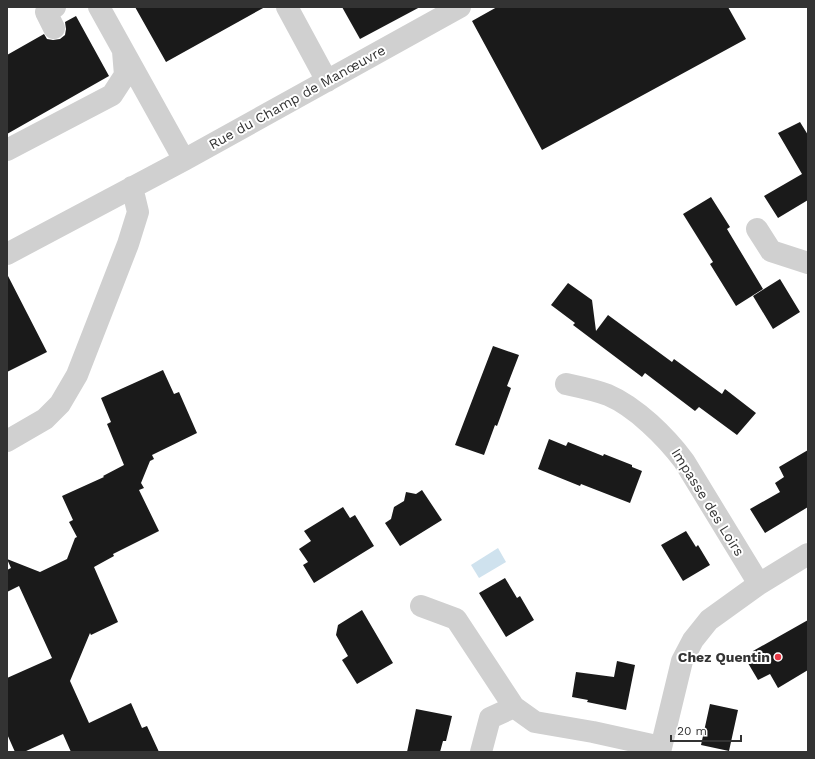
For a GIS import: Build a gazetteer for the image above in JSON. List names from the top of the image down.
{
  "streets": {
    "street": ["Rue du Champ de Manœuvre", "Impasse des Loirs"]
  },
  "places": ["Chez Quentin"],
  "scale_bar": "20 m"
}
